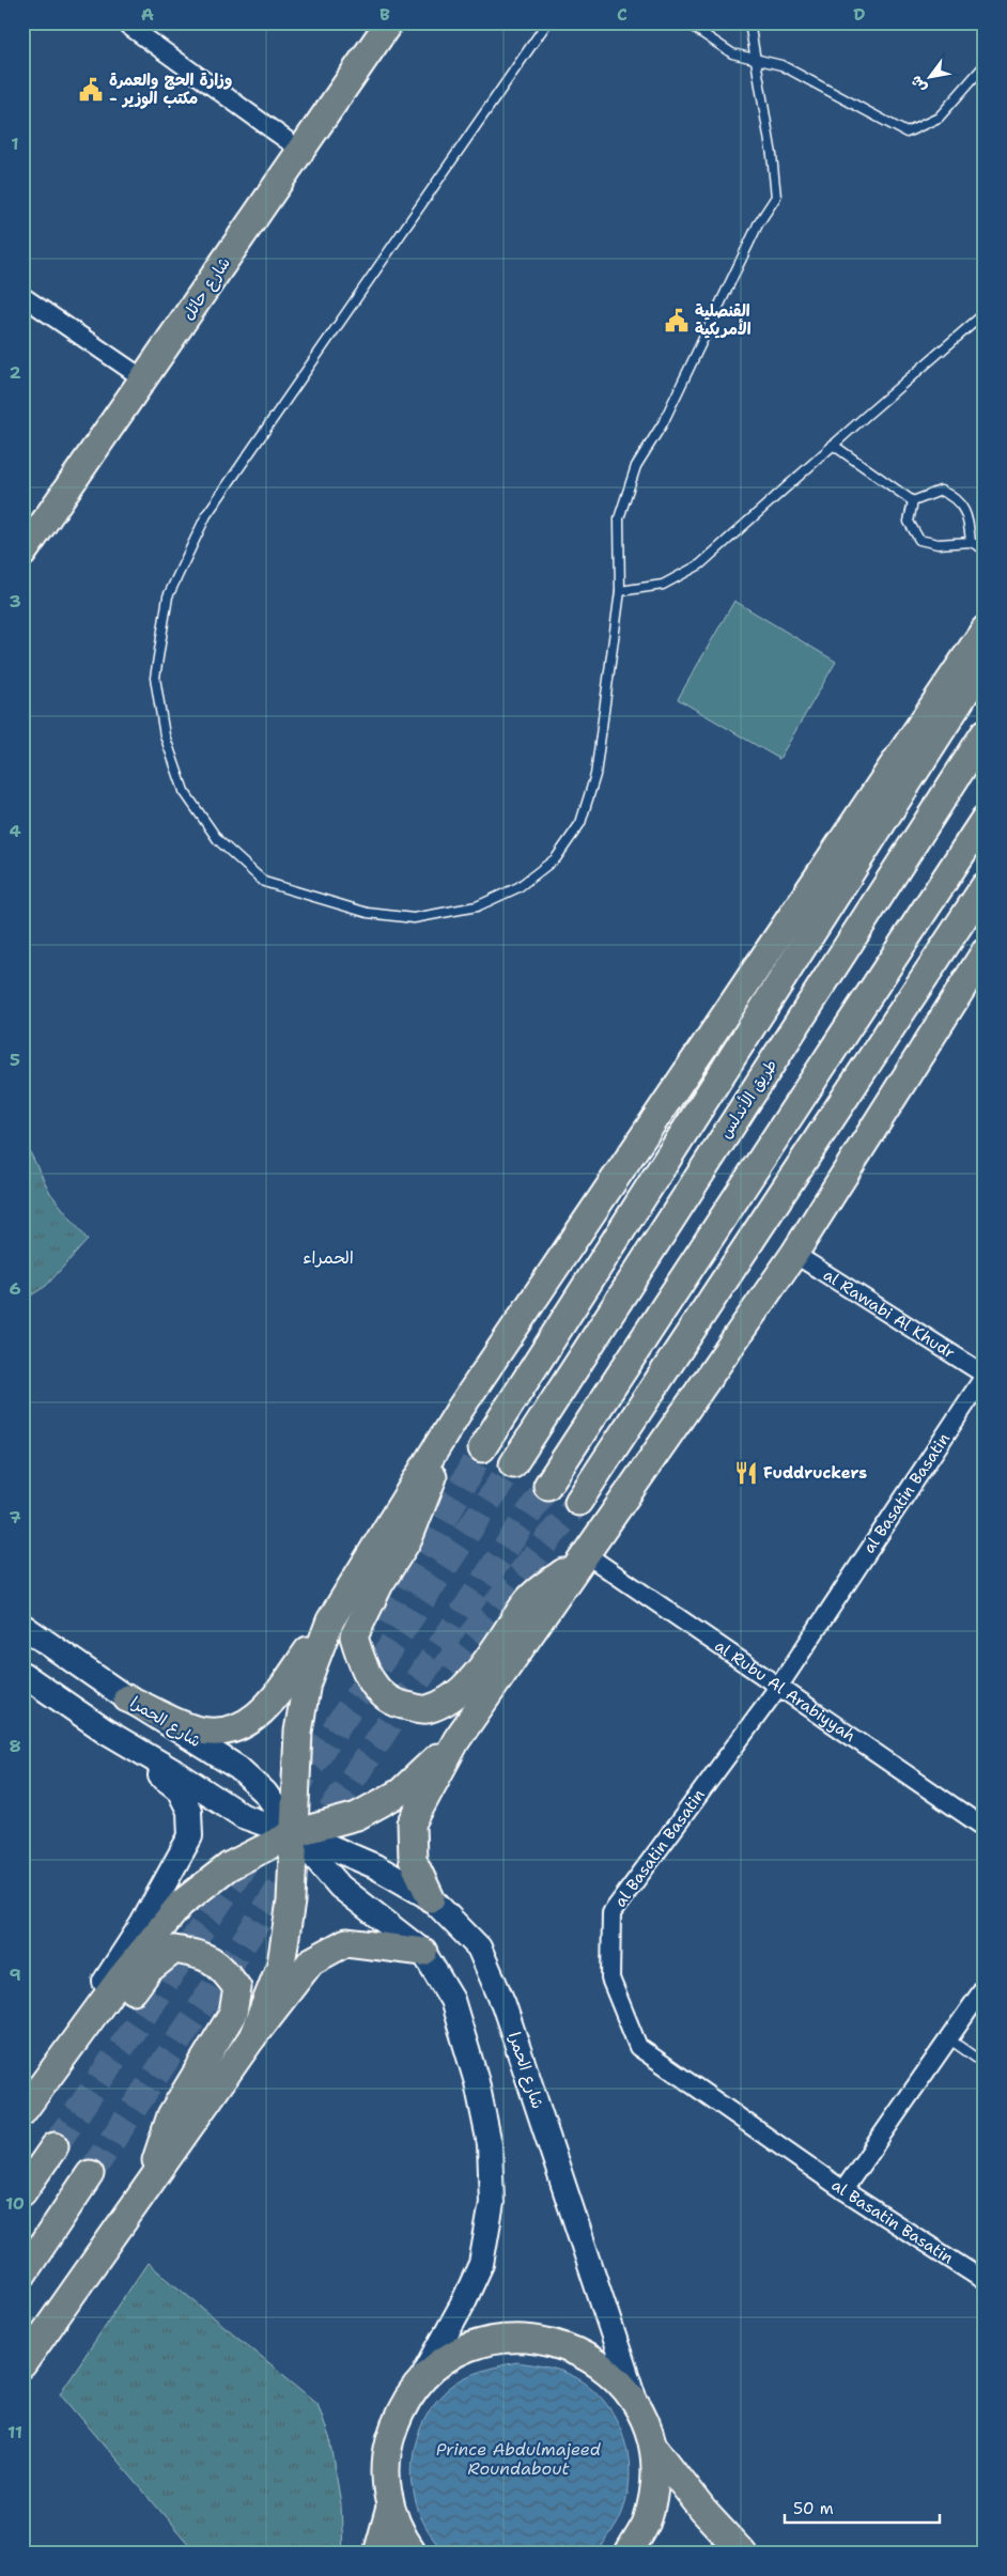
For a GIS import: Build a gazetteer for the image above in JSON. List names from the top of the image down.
{
  "streets": {
    "main road": ["شارع حائل", "طريق الأندلس", "شارع الحمرا"],
    "street": ["al Rawabi Al Khudr", "al Basatin Basatin", "al Rubu Al Arabiyyah"]
  },
  "crossings": [
    ["al Rawabi Al Khudr", "al Basatin Basatin"],
    ["al Basatin Basatin", "al Rubu Al Arabiyyah"]
  ],
  "districts": ["الحمراء"],
  "water": ["Prince Abdulmajeed Roundabout"],
  "places": {
    "public building": ["وزارة الحج والعمرة - مكتب الوزير", "القنصلية الأمريكية"],
    "restaurant": ["Fuddruckers"]
  },
  "scale_bar": "50 m",
  "north": "bottom left",
  "grid": {
    "columns": [
      "A",
      "B",
      "C",
      "D"
    ],
    "rows": [
      "1",
      "2",
      "3",
      "4",
      "5",
      "6",
      "7",
      "8",
      "9",
      "10",
      "11"
    ]
  }
}
